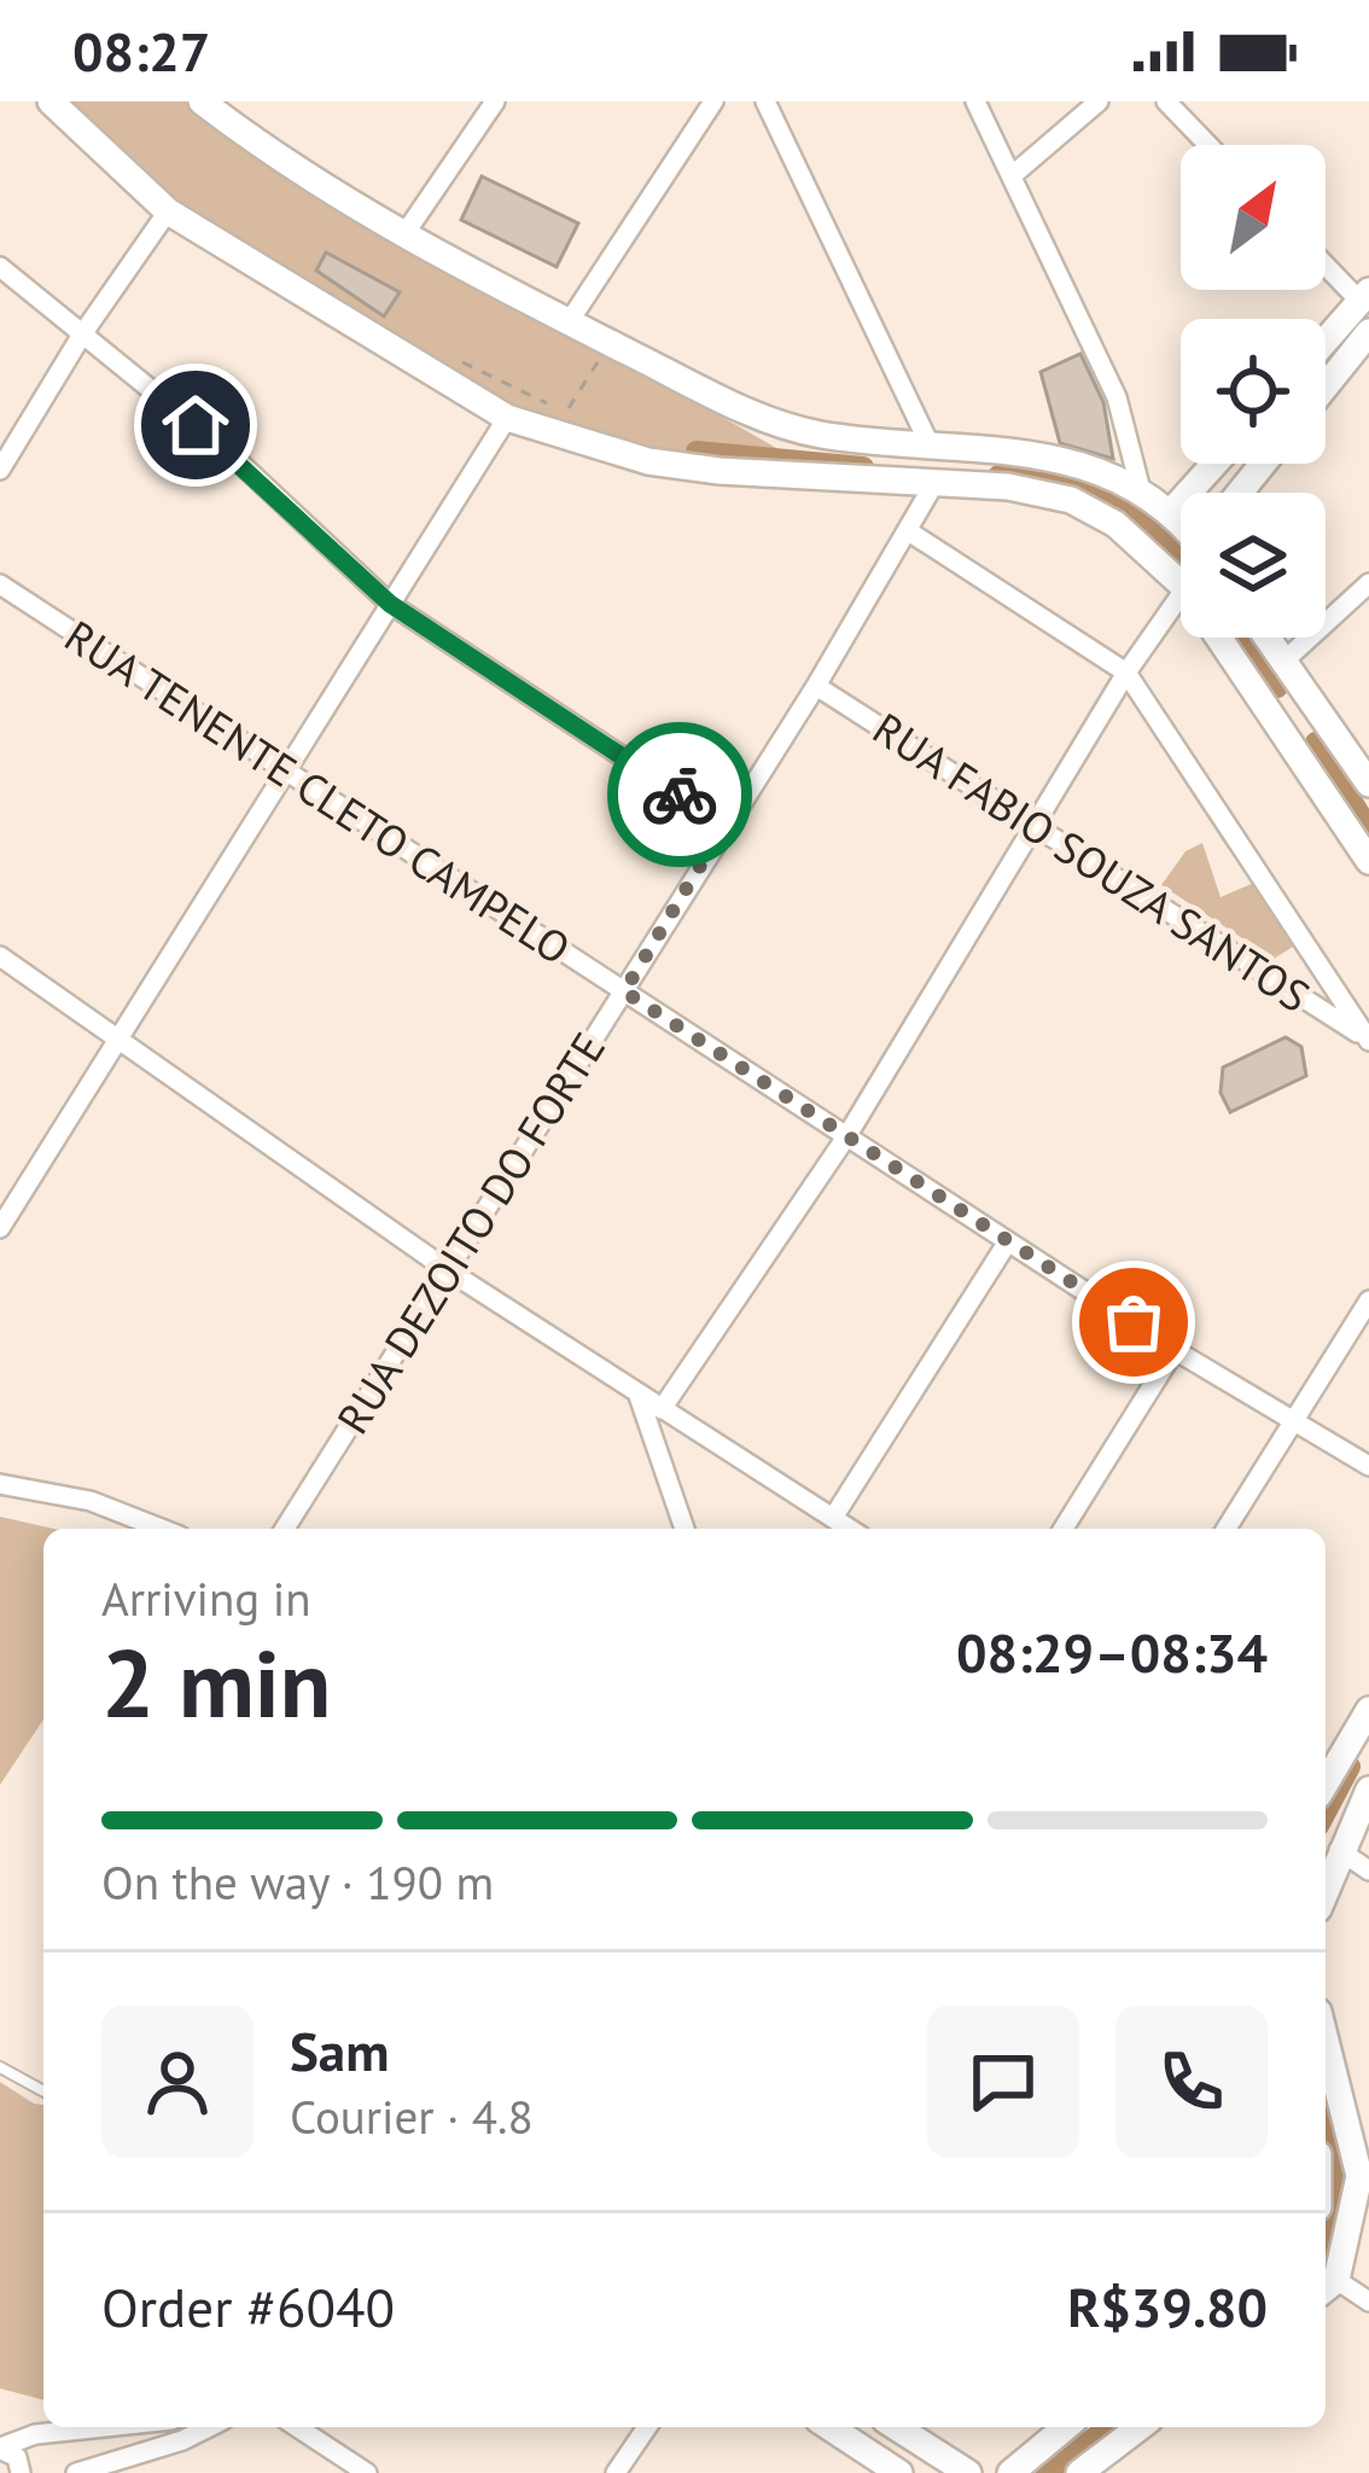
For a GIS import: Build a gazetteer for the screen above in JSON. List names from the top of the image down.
{
  "streets": {
    "street": ["RUA TENENTE CLETO CAMPELO", "RUA FABIO SOUZA SANTOS", "RUA DEZOITO DO FORTE"]
  },
  "crossings": [
    ["RUA TENENTE CLETO CAMPELO", "RUA DEZOITO DO FORTE"],
    ["RUA FABIO SOUZA SANTOS", "RUA DEZOITO DO FORTE"]
  ],
  "north": "top right",
  "page": {
    "status": "08:27",
    "heading": ["2 min", "Arriving in", "08:29–08:34"],
    "panel": [
      "Sam",
      "Courier · 4.8",
      "Order #6040",
      "R$39.80"
    ],
    "bar": "On the way · 190 m"
  }
}
